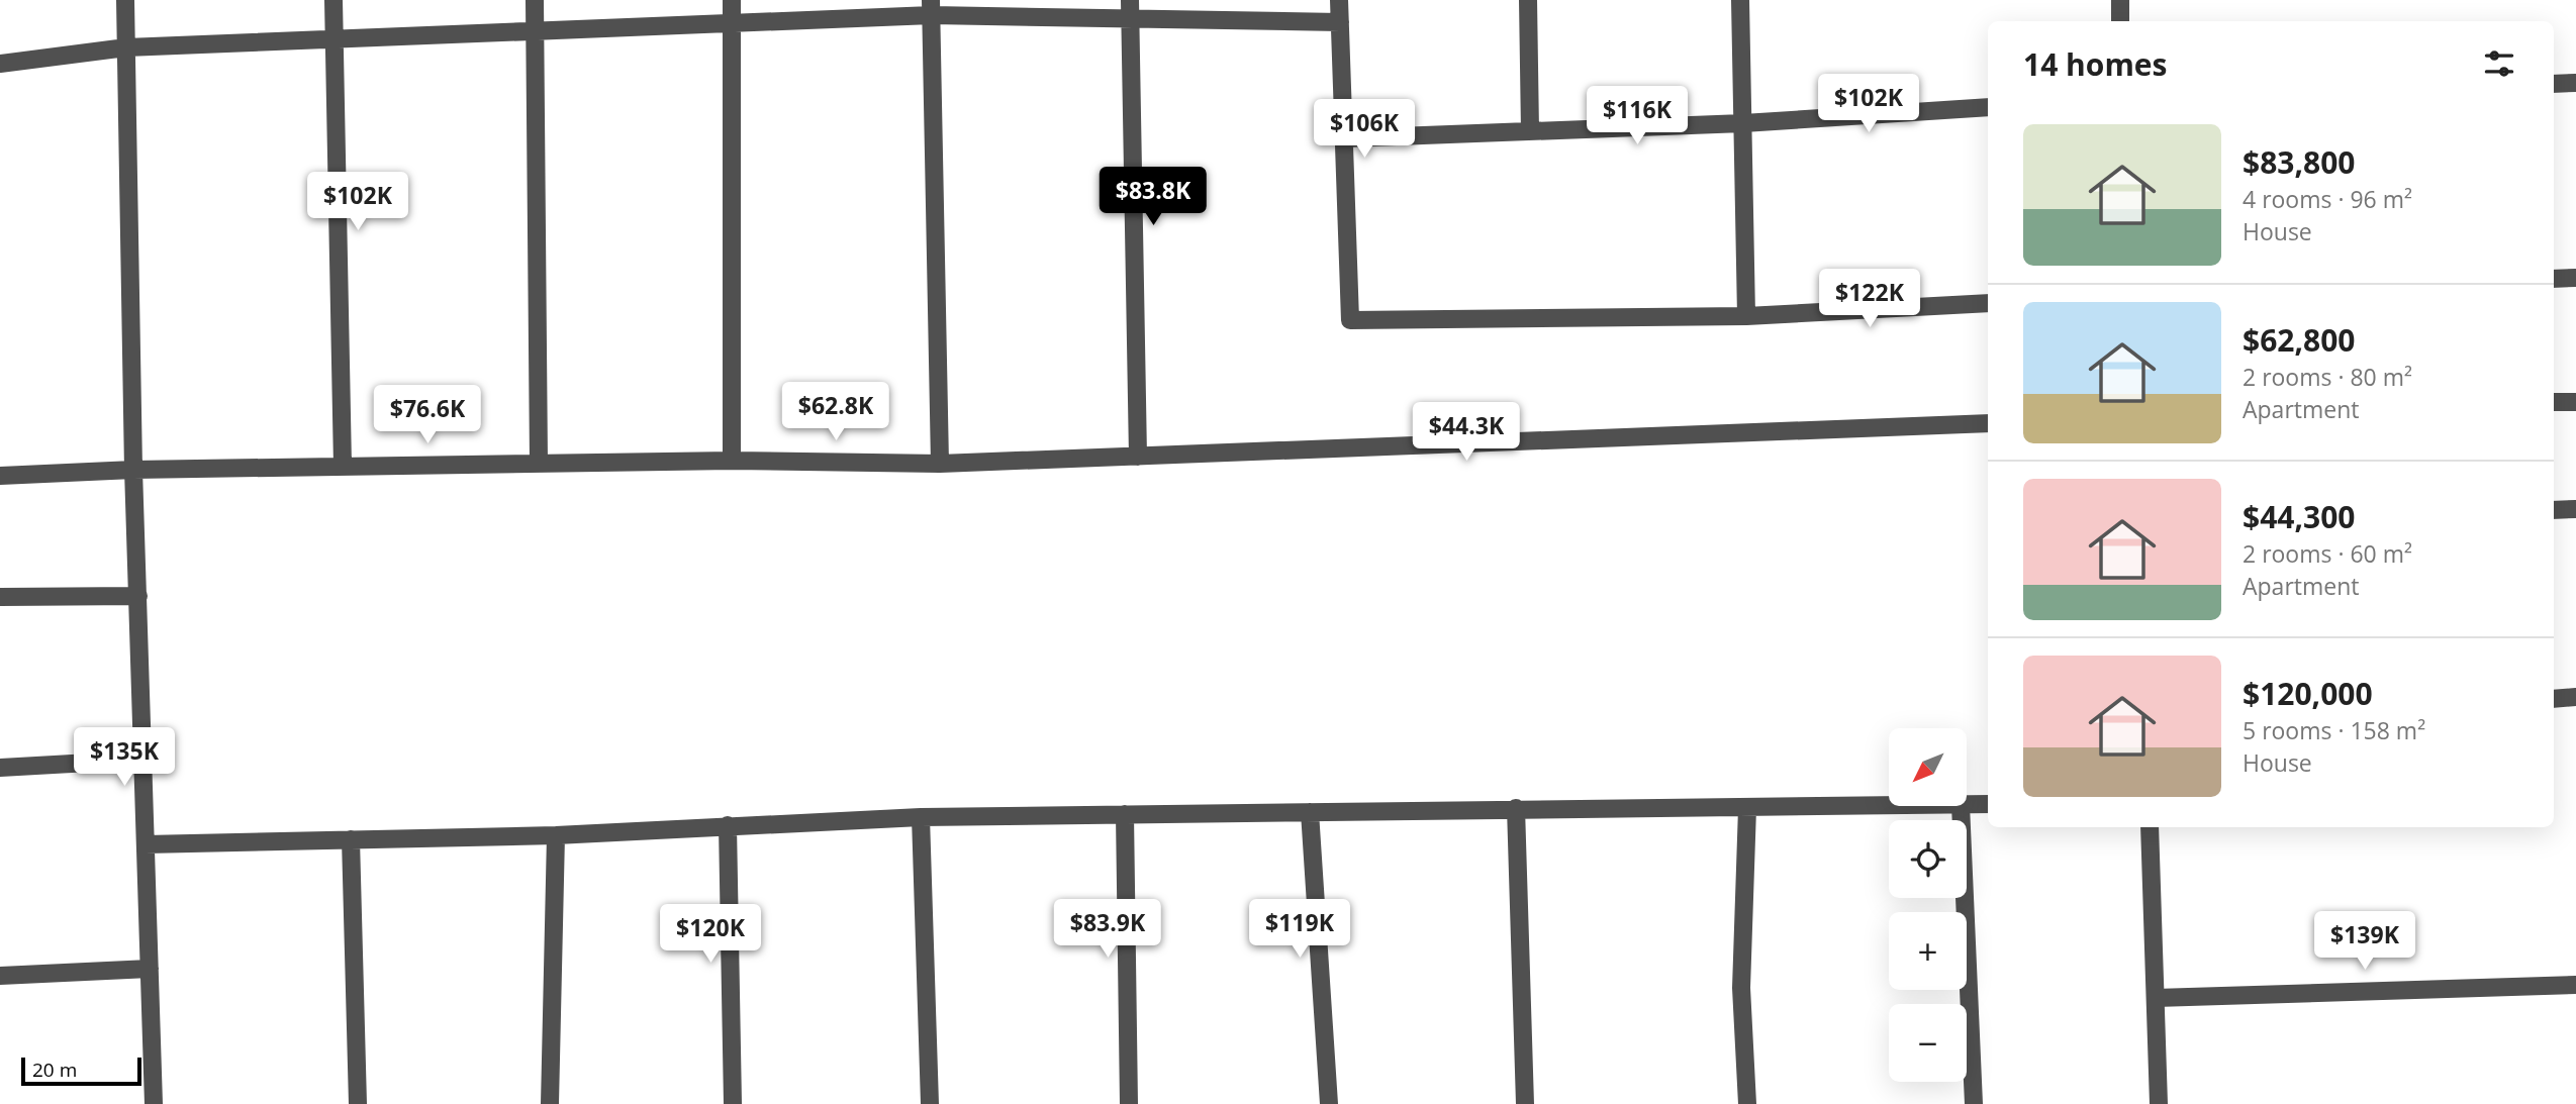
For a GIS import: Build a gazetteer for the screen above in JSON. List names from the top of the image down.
{
  "scale_bar": "20 m",
  "north": "bottom left",
  "page": {
    "heading": "14 homes",
    "price": [
      "$102K",
      "$116K",
      "$106K",
      "$83.8K",
      "$102K",
      "$122K",
      "$62.8K",
      "$76.6K",
      "$44.3K",
      "$135K",
      "$83.9K",
      "$119K",
      "$120K",
      "$139K"
    ],
    "list": [
      {
        "name": "$83,800",
        "note": "4 rooms · 96 m² · House"
      },
      {
        "name": "$62,800",
        "note": "2 rooms · 80 m² · Apartment"
      },
      {
        "name": "$44,300",
        "note": "2 rooms · 60 m² · Apartment"
      },
      {
        "name": "$120,000",
        "note": "5 rooms · 158 m² · House"
      }
    ],
    "map_buttons": ["+", "−"],
    "scale": "20 m"
  }
}
